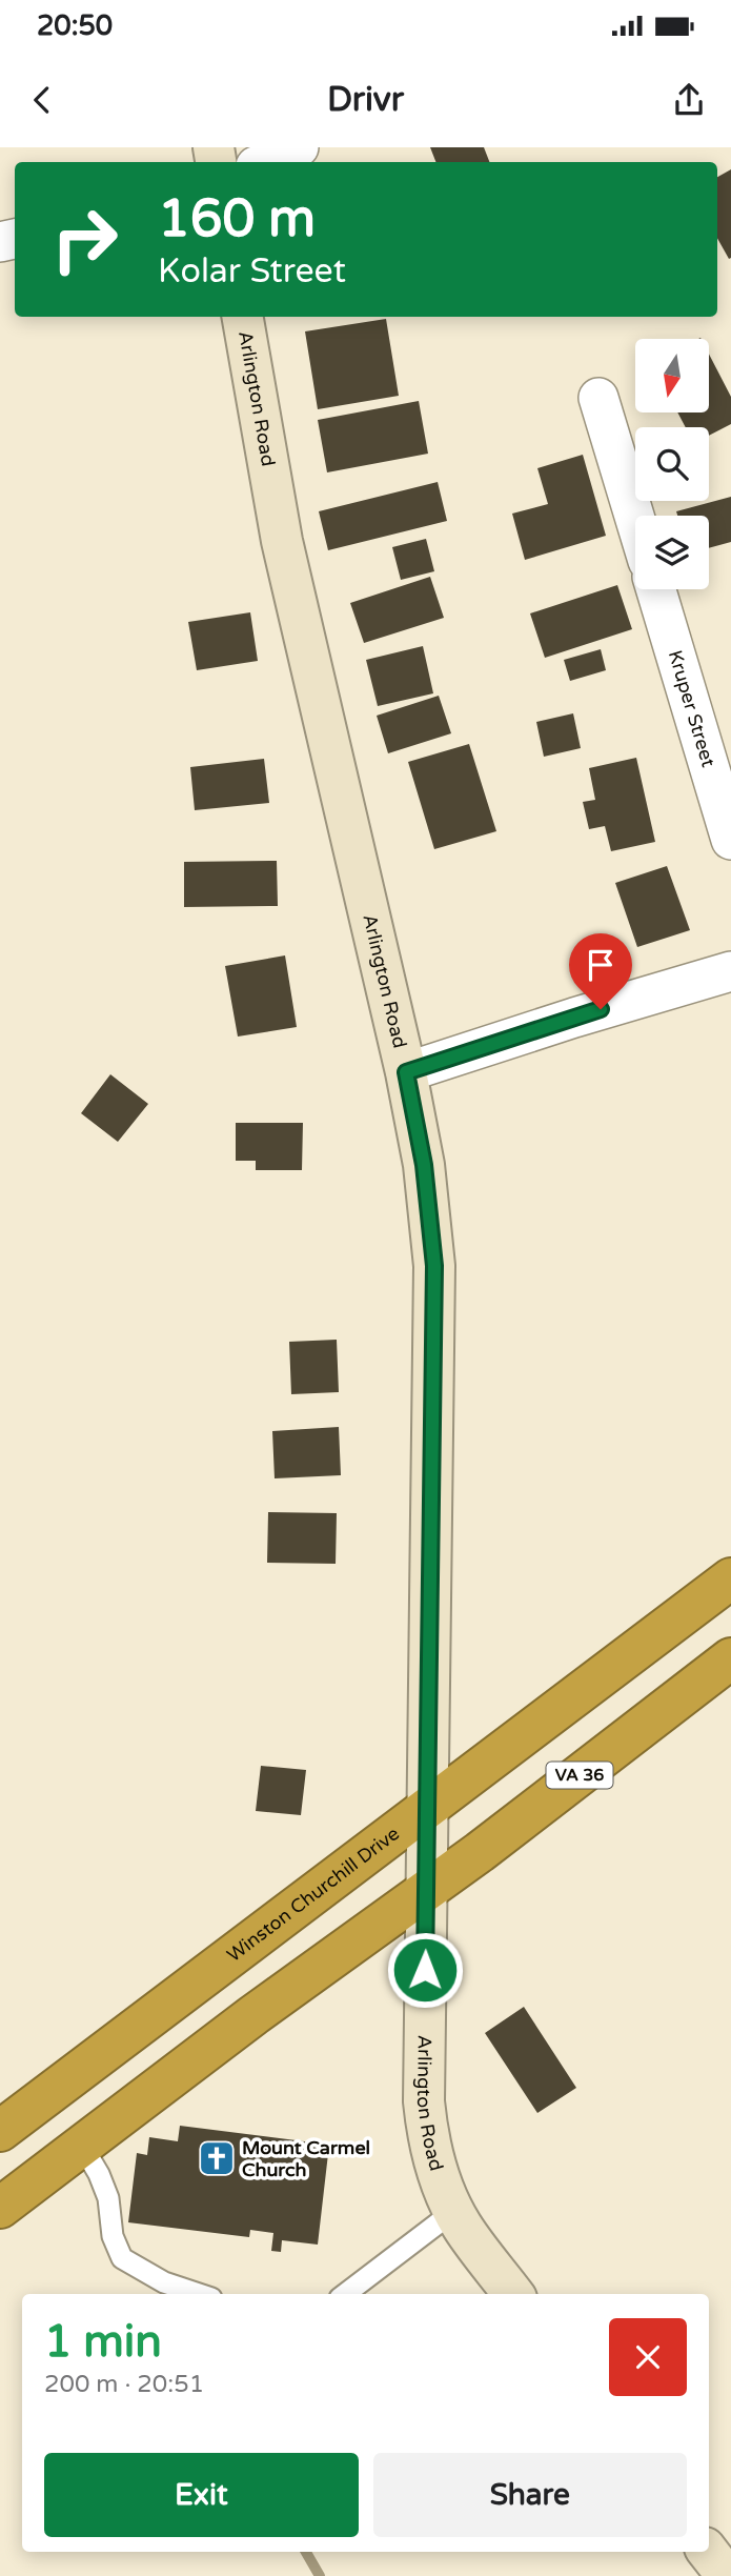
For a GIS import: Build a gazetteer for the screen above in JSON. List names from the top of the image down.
{
  "streets": {
    "highway": ["VA 36", "Winston Churchill Drive"],
    "street": ["Arlington Road", "Kruper Street"]
  },
  "crossings": [
    ["Arlington Road", "VA 36"],
    ["Arlington Road", "Winston Churchill Drive"]
  ],
  "places": {
    "church": ["Mount Carmel Church"]
  },
  "north": "bottom",
  "page": {
    "status": "20:50",
    "header": "Drivr",
    "turn": ["160 m", "Kolar Street"],
    "heading": ["1 min", "200 m · 20:51"],
    "buttons": ["Exit", "Share"]
  }
}
